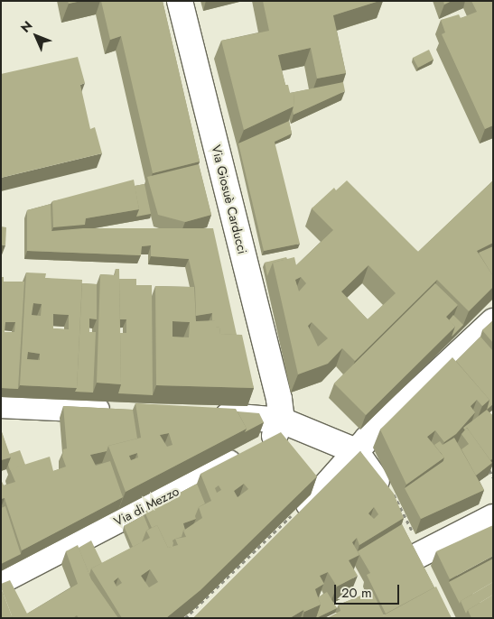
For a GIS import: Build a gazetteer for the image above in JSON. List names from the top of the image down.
{
  "streets": {
    "street": ["Via Giosuè Carducci", "Via di Mezzo"]
  },
  "crossings": [
    ["Via Giosuè Carducci", "Via di Mezzo"]
  ],
  "scale_bar": "20 m",
  "north": "top left"
}
